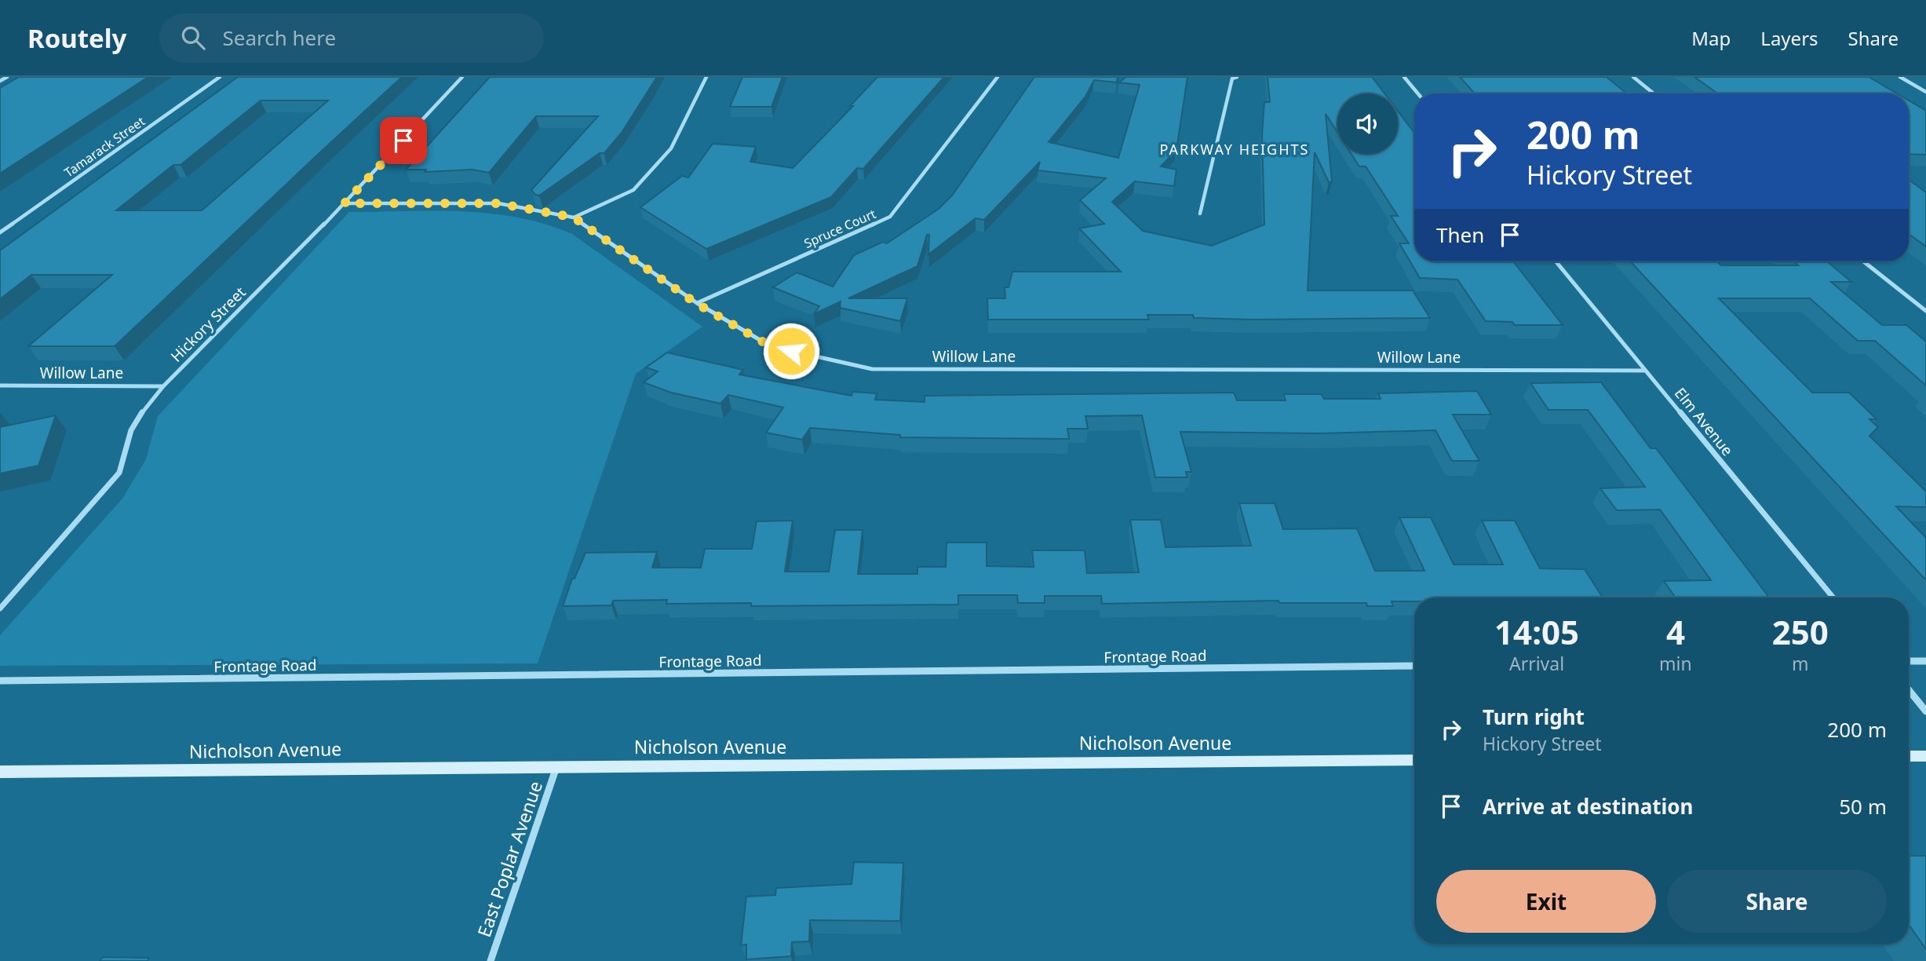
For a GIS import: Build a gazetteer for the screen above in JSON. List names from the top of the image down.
{
  "streets": {
    "main road": ["Nicholson Avenue"],
    "street": [
      "Tamarack Street",
      "Spruce Court",
      "Hickory Street",
      "Willow Lane",
      "Elm Avenue",
      "Frontage Road",
      "East Poplar Avenue"
    ]
  },
  "crossings": [
    ["Spruce Court", "Willow Lane"],
    ["Hickory Street", "Willow Lane"],
    ["Willow Lane", "Elm Avenue"],
    ["Nicholson Avenue", "East Poplar Avenue"]
  ],
  "districts": ["PARKWAY HEIGHTS"],
  "page": {
    "header": "Routely",
    "search": "Search here",
    "nav": ["Map", "Layers", "Share"],
    "turn": ["200 m", "Hickory Street"],
    "then": "Then",
    "eta": [
      "14:05",
      "Arrival",
      "4",
      "min",
      "250",
      "m"
    ],
    "list": [
      {
        "name": "Turn right",
        "note": "Hickory Street",
        "value": "200 m"
      },
      {
        "name": "Arrive at destination",
        "value": "50 m"
      }
    ],
    "buttons": ["Exit", "Share"]
  }
}
